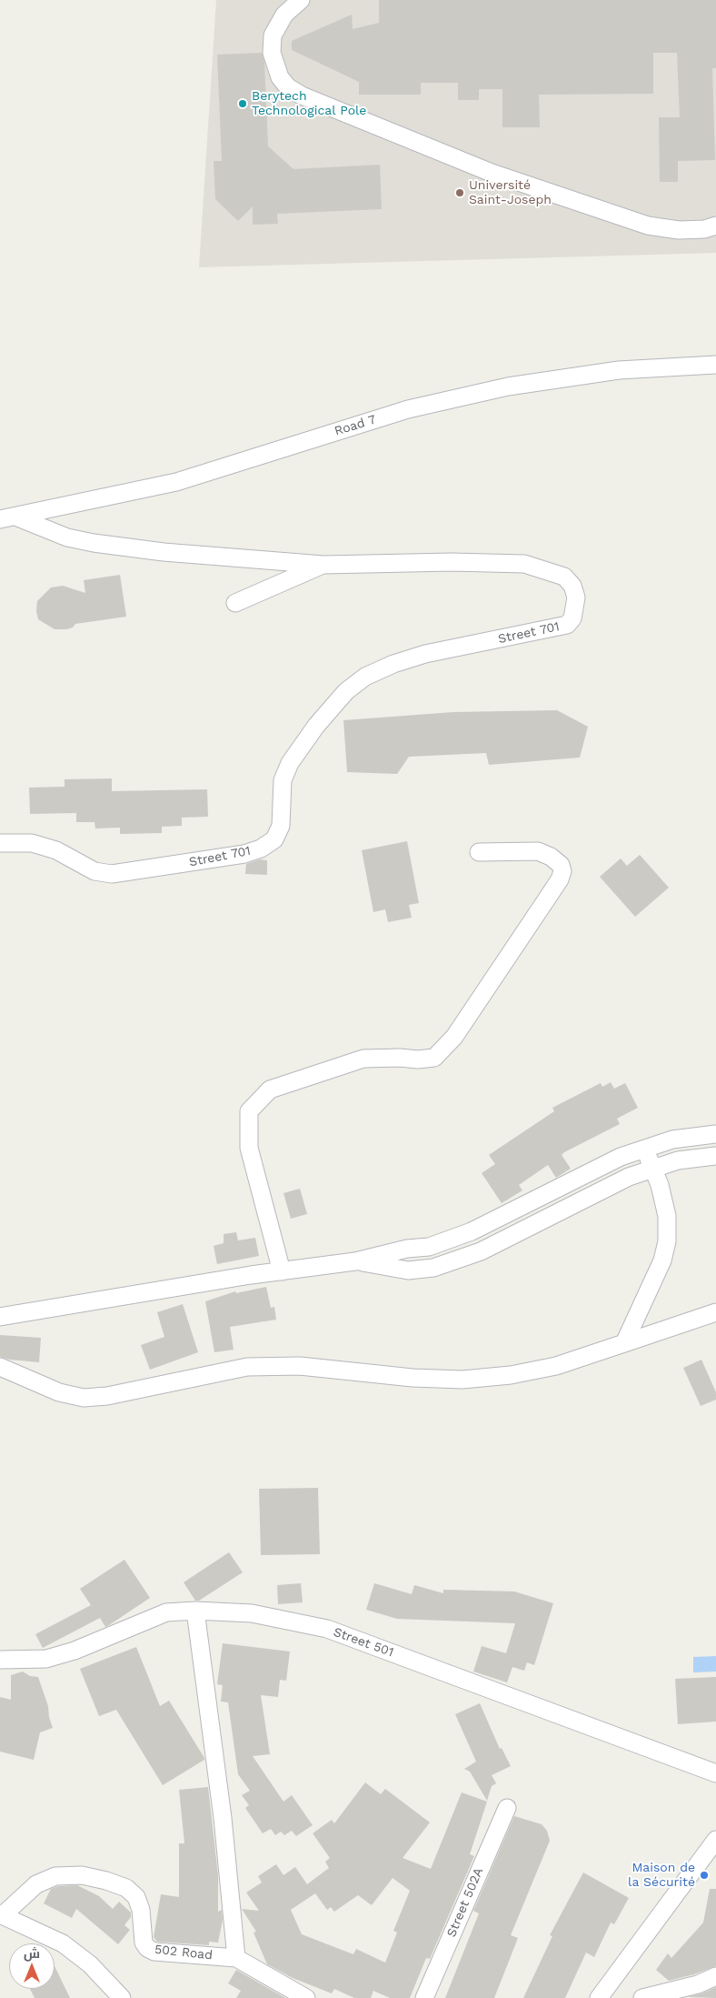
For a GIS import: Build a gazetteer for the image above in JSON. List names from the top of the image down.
{
  "streets": {
    "street": [
      "Road 7",
      "Street 701",
      "Street 501",
      "Street 502A",
      "502 Road"
    ]
  },
  "crossings": [
    ["Road 7", "Street 701"]
  ],
  "places": ["Berytech Technological Pole", "Université Saint-Joseph", "Maison de la Sécurité"],
  "north": "top"
}
